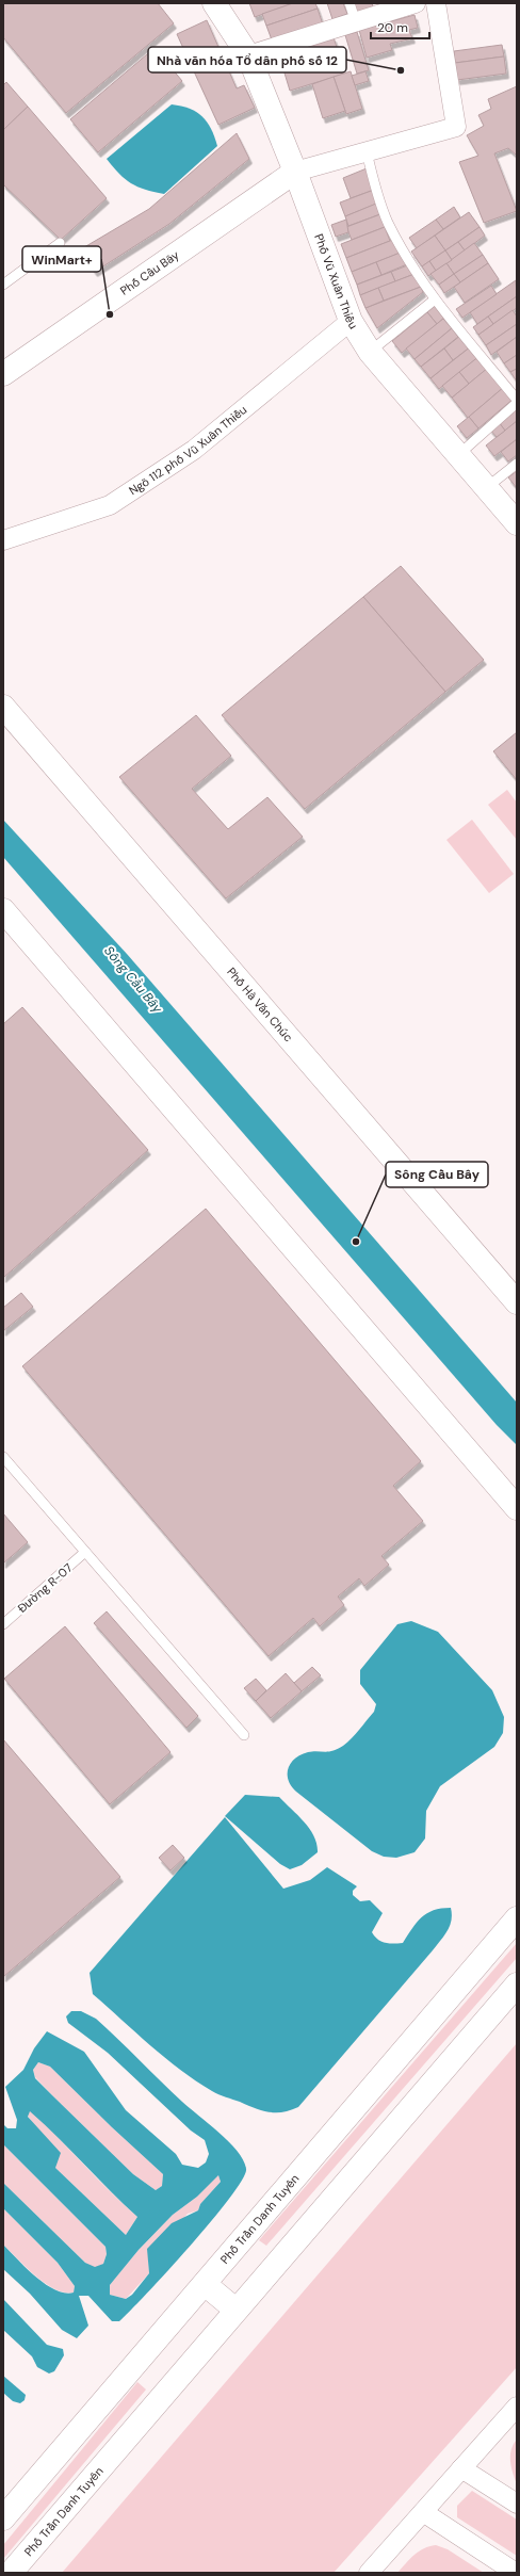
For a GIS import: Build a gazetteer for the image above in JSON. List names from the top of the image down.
{
  "streets": {
    "main road": [
      "Phố Cầu Bây",
      "Phố Vũ Xuân Thiều",
      "Phố Hà Văn Chúc",
      "Phố Trần Danh Tuyên"
    ],
    "street": ["Ngõ 112 phố Vũ Xuân Thiều"],
    "lane": ["Đường R-07"]
  },
  "crossings": [
    ["Phố Cầu Bây", "Phố Vũ Xuân Thiều"],
    ["Phố Vũ Xuân Thiều", "Ngõ 112 phố Vũ Xuân Thiều"]
  ],
  "water": ["Sông Cầu Bây"],
  "places": ["Nhà văn hóa Tổ dân phố số 12", "WinMart+", "Sông Cầu Bây"],
  "scale_bar": "20 m"
}
